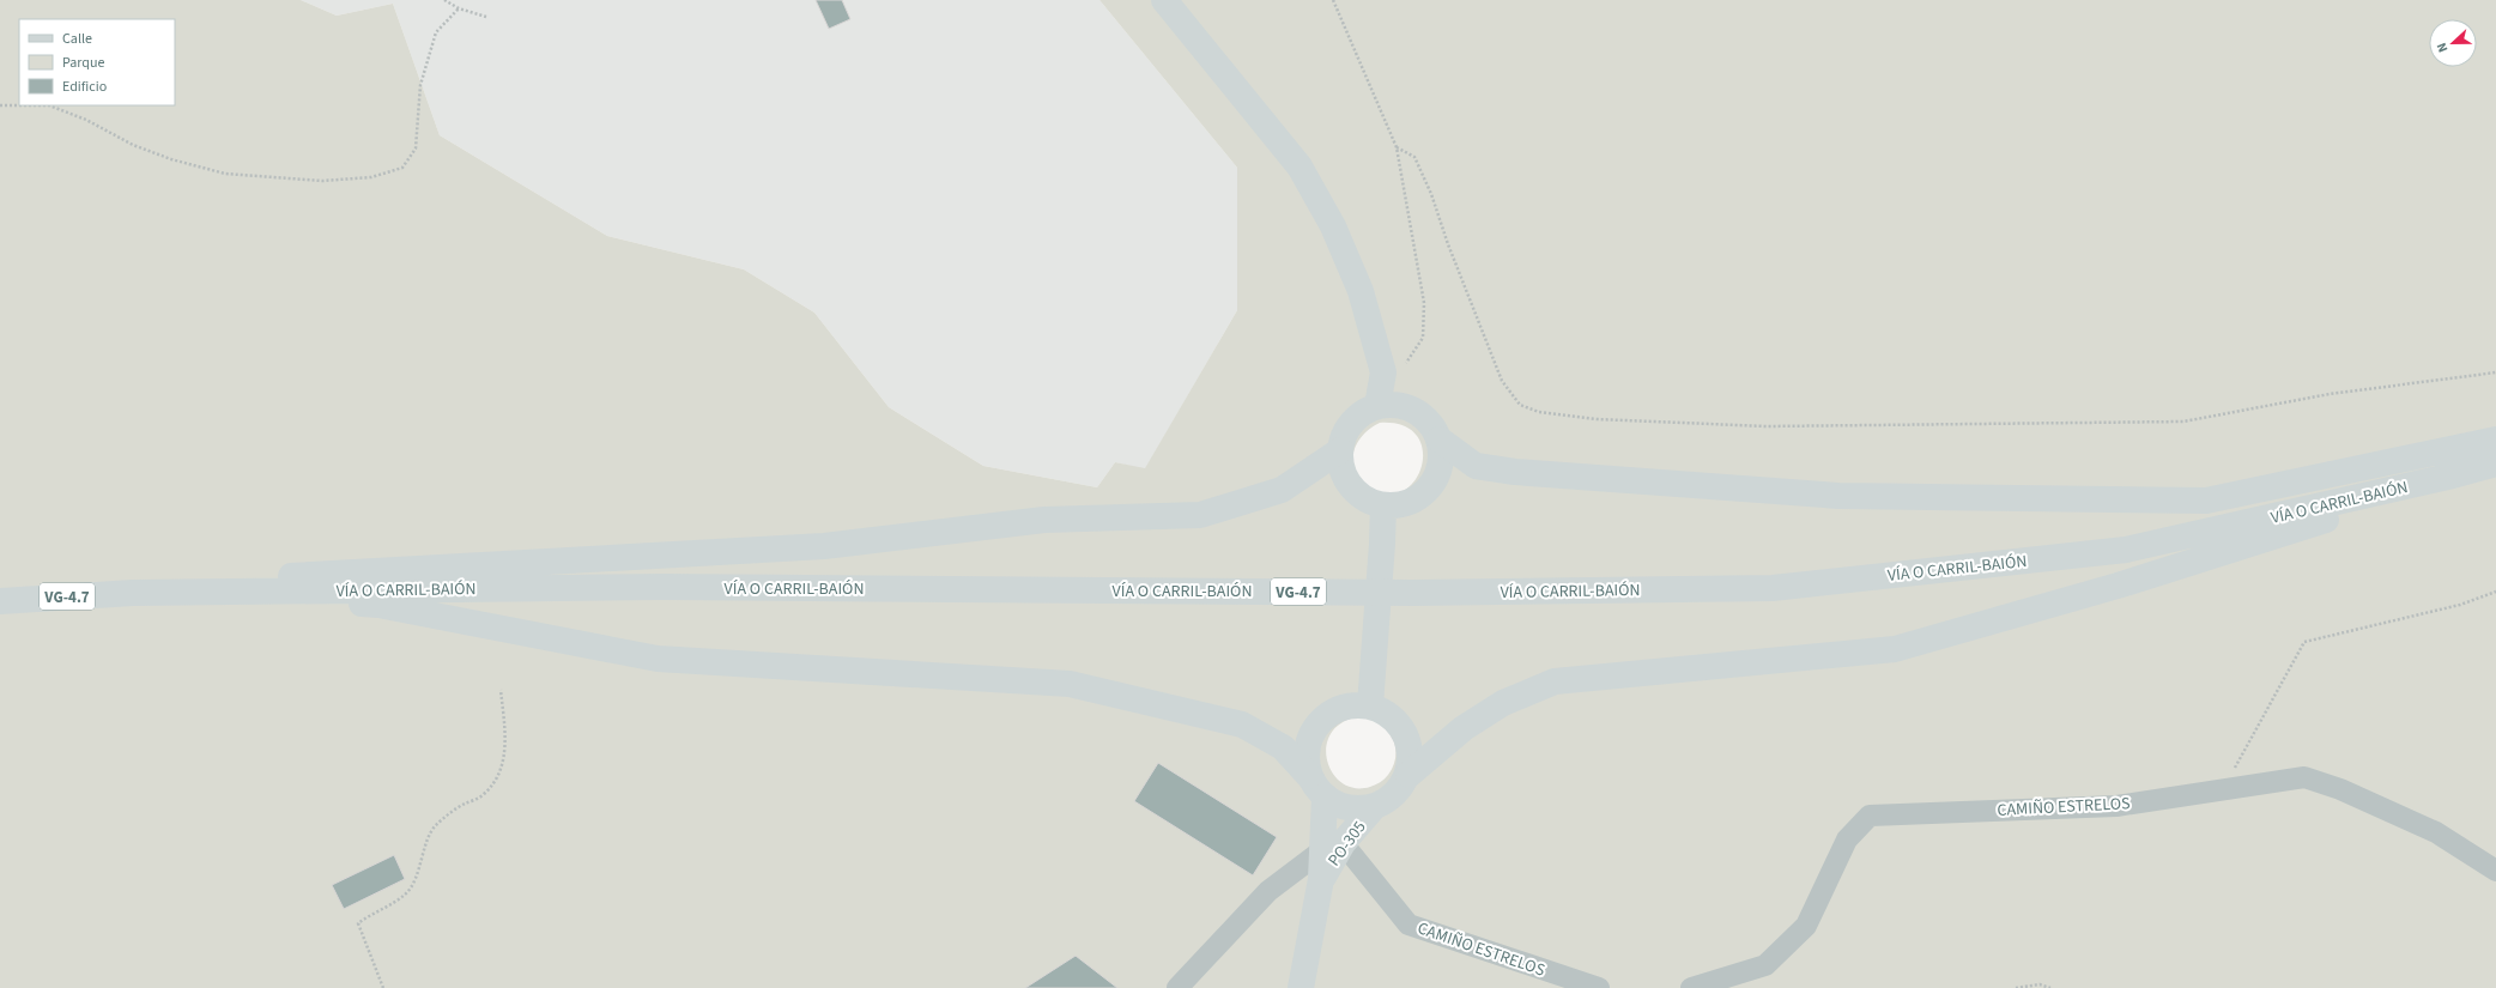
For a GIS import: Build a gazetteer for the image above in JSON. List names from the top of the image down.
{
  "streets": {
    "main road": ["VÍA O CARRIL-BAIÓN", "VG-4.7", "PO-305"],
    "street": ["CAMIÑO ESTRELOS"]
  },
  "crossings": [
    ["CAMIÑO ESTRELOS", "PO-305"]
  ],
  "legend": ["Calle", "Parque", "Edificio"],
  "north": "left"
}
